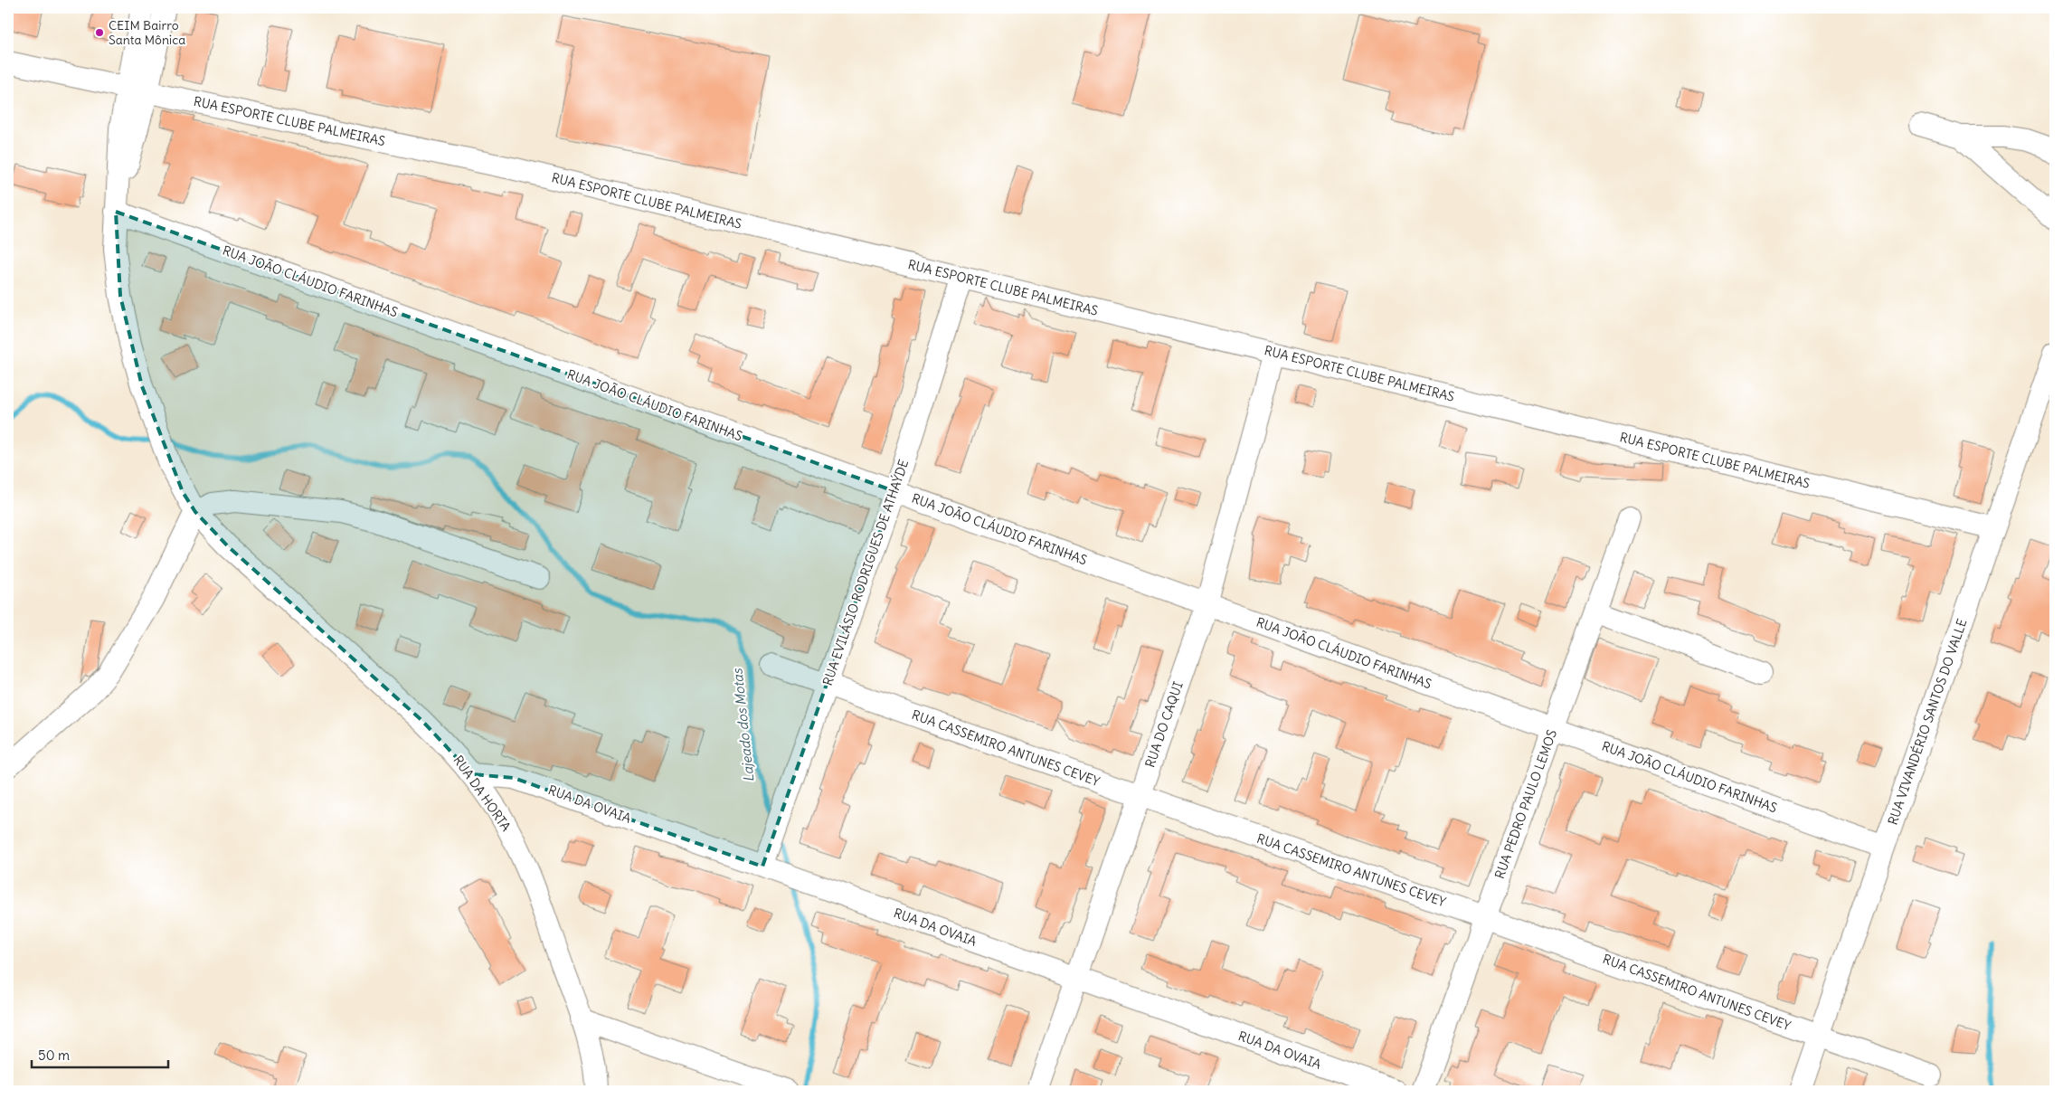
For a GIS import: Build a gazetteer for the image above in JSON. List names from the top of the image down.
{
  "streets": {
    "street": [
      "RUA ESPORTE CLUBE PALMEIRAS",
      "RUA JOÃO CLÁUDIO FARINHAS",
      "RUA EVILÁSIO RODRIGUES DE ATHAÝDE",
      "RUA VIVANDÉRIO SANTOS DO VALLE",
      "RUA DO CAQUI",
      "RUA CASSEMIRO ANTUNES CEVEY",
      "RUA DA HORTA",
      "RUA DA OVAIA",
      "RUA PEDRO PAULO LEMOS"
    ]
  },
  "crossings": [
    ["RUA ESPORTE CLUBE PALMEIRAS", "RUA EVILÁSIO RODRIGUES DE ATHAÝDE"],
    ["RUA ESPORTE CLUBE PALMEIRAS", "RUA VIVANDÉRIO SANTOS DO VALLE"],
    ["RUA ESPORTE CLUBE PALMEIRAS", "RUA DO CAQUI"],
    ["RUA JOÃO CLÁUDIO FARINHAS", "RUA EVILÁSIO RODRIGUES DE ATHAÝDE"],
    ["RUA JOÃO CLÁUDIO FARINHAS", "RUA VIVANDÉRIO SANTOS DO VALLE"],
    ["RUA JOÃO CLÁUDIO FARINHAS", "RUA DO CAQUI"],
    ["RUA JOÃO CLÁUDIO FARINHAS", "RUA DA HORTA"],
    ["RUA JOÃO CLÁUDIO FARINHAS", "RUA PEDRO PAULO LEMOS"],
    ["RUA EVILÁSIO RODRIGUES DE ATHAÝDE", "RUA CASSEMIRO ANTUNES CEVEY"],
    ["RUA EVILÁSIO RODRIGUES DE ATHAÝDE", "RUA DA OVAIA"],
    ["RUA VIVANDÉRIO SANTOS DO VALLE", "RUA CASSEMIRO ANTUNES CEVEY"],
    ["RUA DO CAQUI", "RUA CASSEMIRO ANTUNES CEVEY"],
    ["RUA DO CAQUI", "RUA DA OVAIA"],
    ["RUA CASSEMIRO ANTUNES CEVEY", "RUA PEDRO PAULO LEMOS"],
    ["RUA DA HORTA", "RUA DA OVAIA"]
  ],
  "water": ["Lajeado dos Motas"],
  "places": ["CEIM Bairro Santa Mônica"],
  "scale_bar": "50 m"
}
